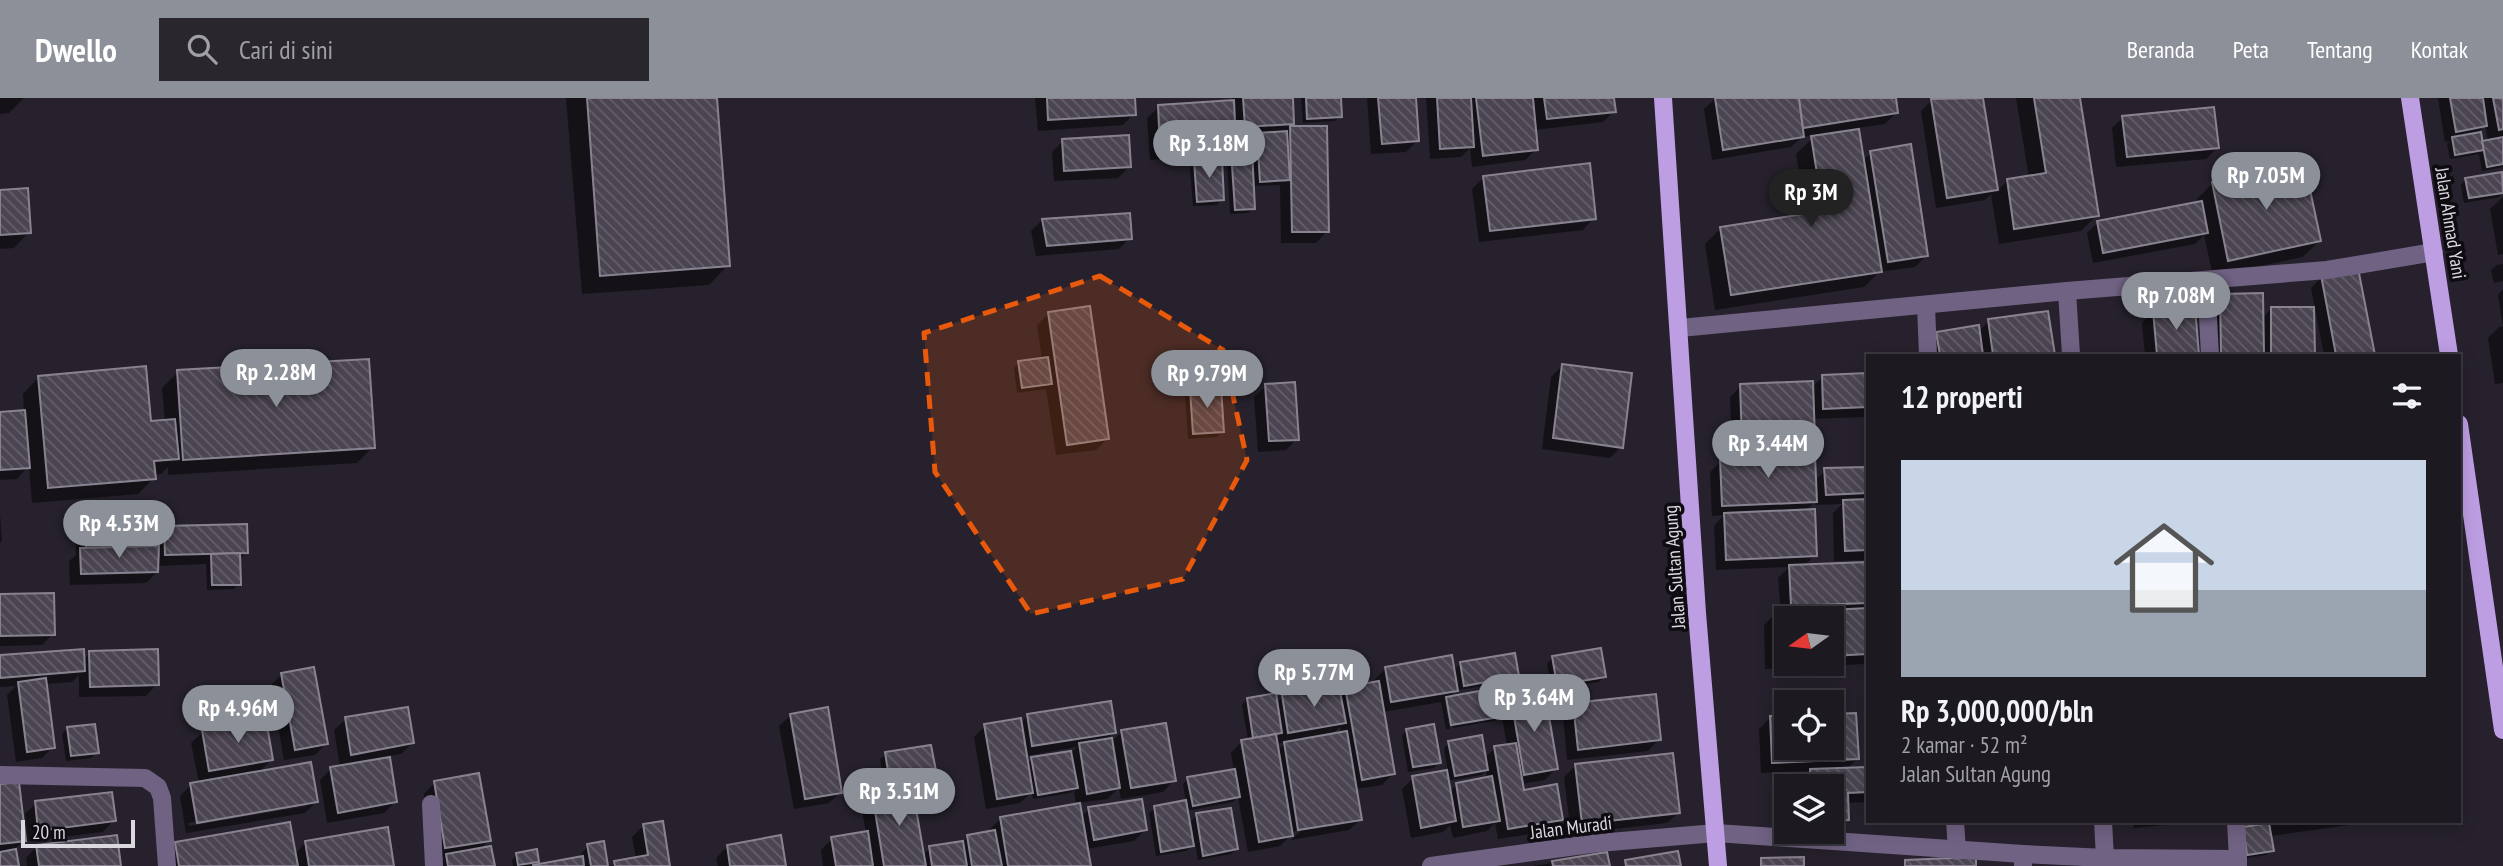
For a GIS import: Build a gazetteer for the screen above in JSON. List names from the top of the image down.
{
  "streets": {
    "main road": ["Jalan Ahmad Yani", "Jalan Sultan Agung"],
    "street": ["Jalan Muradi"]
  },
  "crossings": [
    ["Jalan Sultan Agung", "Jalan Muradi"]
  ],
  "scale_bar": "20 m",
  "north": "left",
  "page": {
    "header": "Dwello",
    "search": "Cari di sini",
    "nav": [
      "Beranda",
      "Peta",
      "Tentang",
      "Kontak"
    ],
    "price": [
      "Rp 3.18M",
      "Rp 7.05M",
      "Rp 3M",
      "Rp 7.08M",
      "Rp 2.28M",
      "Rp 9.79M",
      "Rp 3.44M",
      "Rp 4.53M",
      "Rp 5.77M",
      "Rp 3.64M",
      "Rp 4.96M",
      "Rp 3.51M"
    ],
    "heading": "12 properti",
    "list": [
      {
        "name": "Rp 3,000,000/bln",
        "note": "2 kamar · 52 m² · Jalan Sultan Agung"
      }
    ],
    "scale": "20 m"
  }
}
